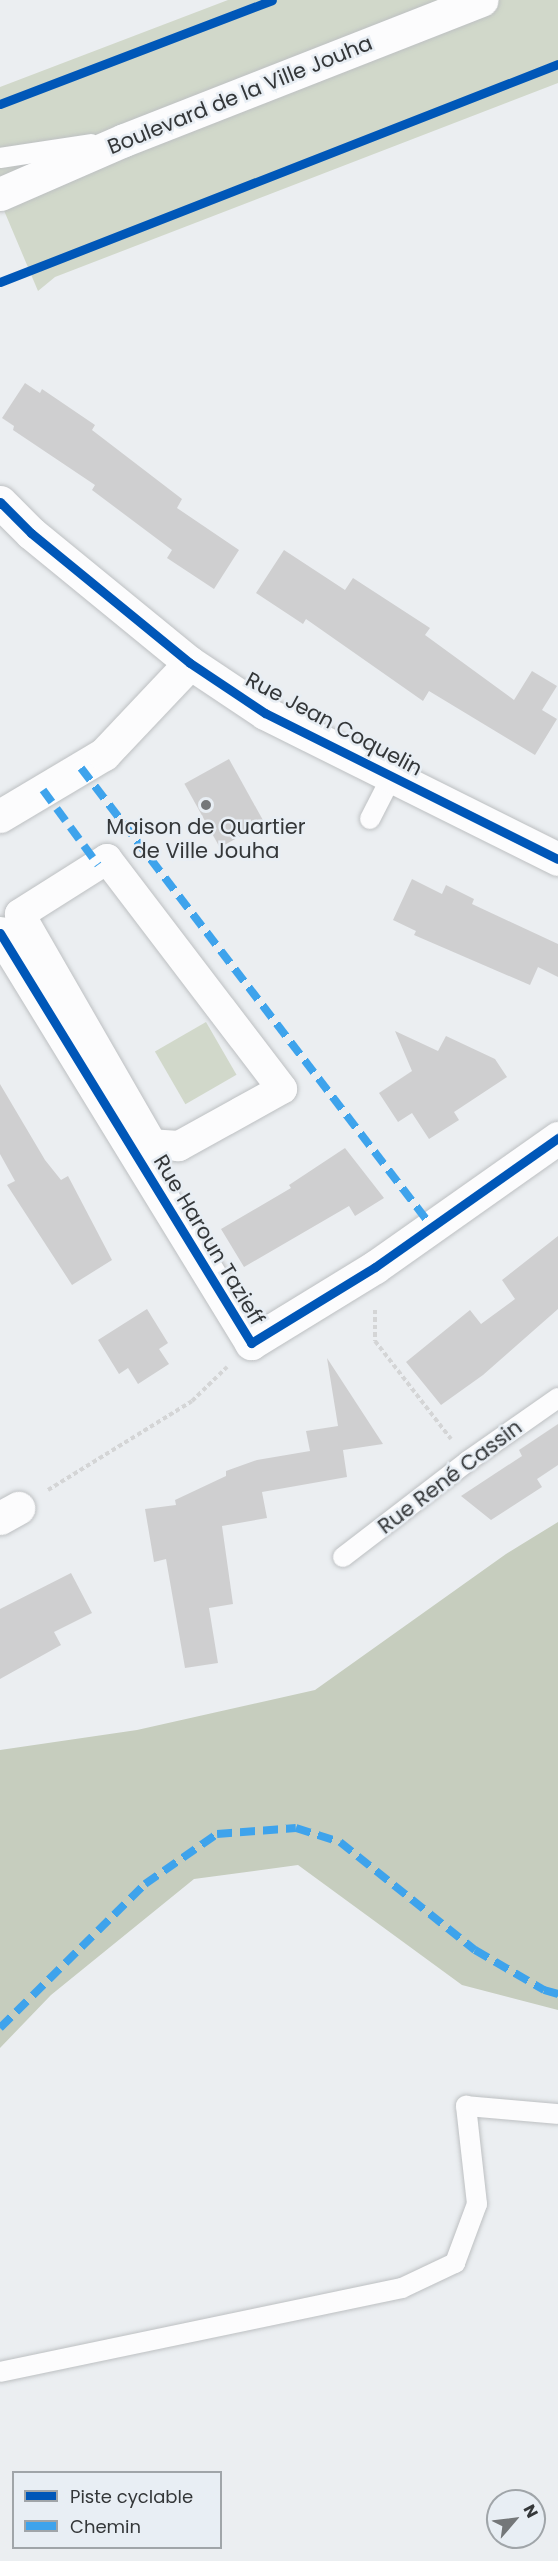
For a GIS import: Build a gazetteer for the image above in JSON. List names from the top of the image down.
{
  "streets": {
    "street": ["Boulevard de la Ville Jouha", "Rue Jean Coquelin", "Rue Haroun Tazieff"],
    "lane": ["Rue René Cassin"]
  },
  "places": ["Maison de Quartier de Ville Jouha"],
  "legend": ["Piste cyclable", "Chemin"],
  "north": "top right"
}
